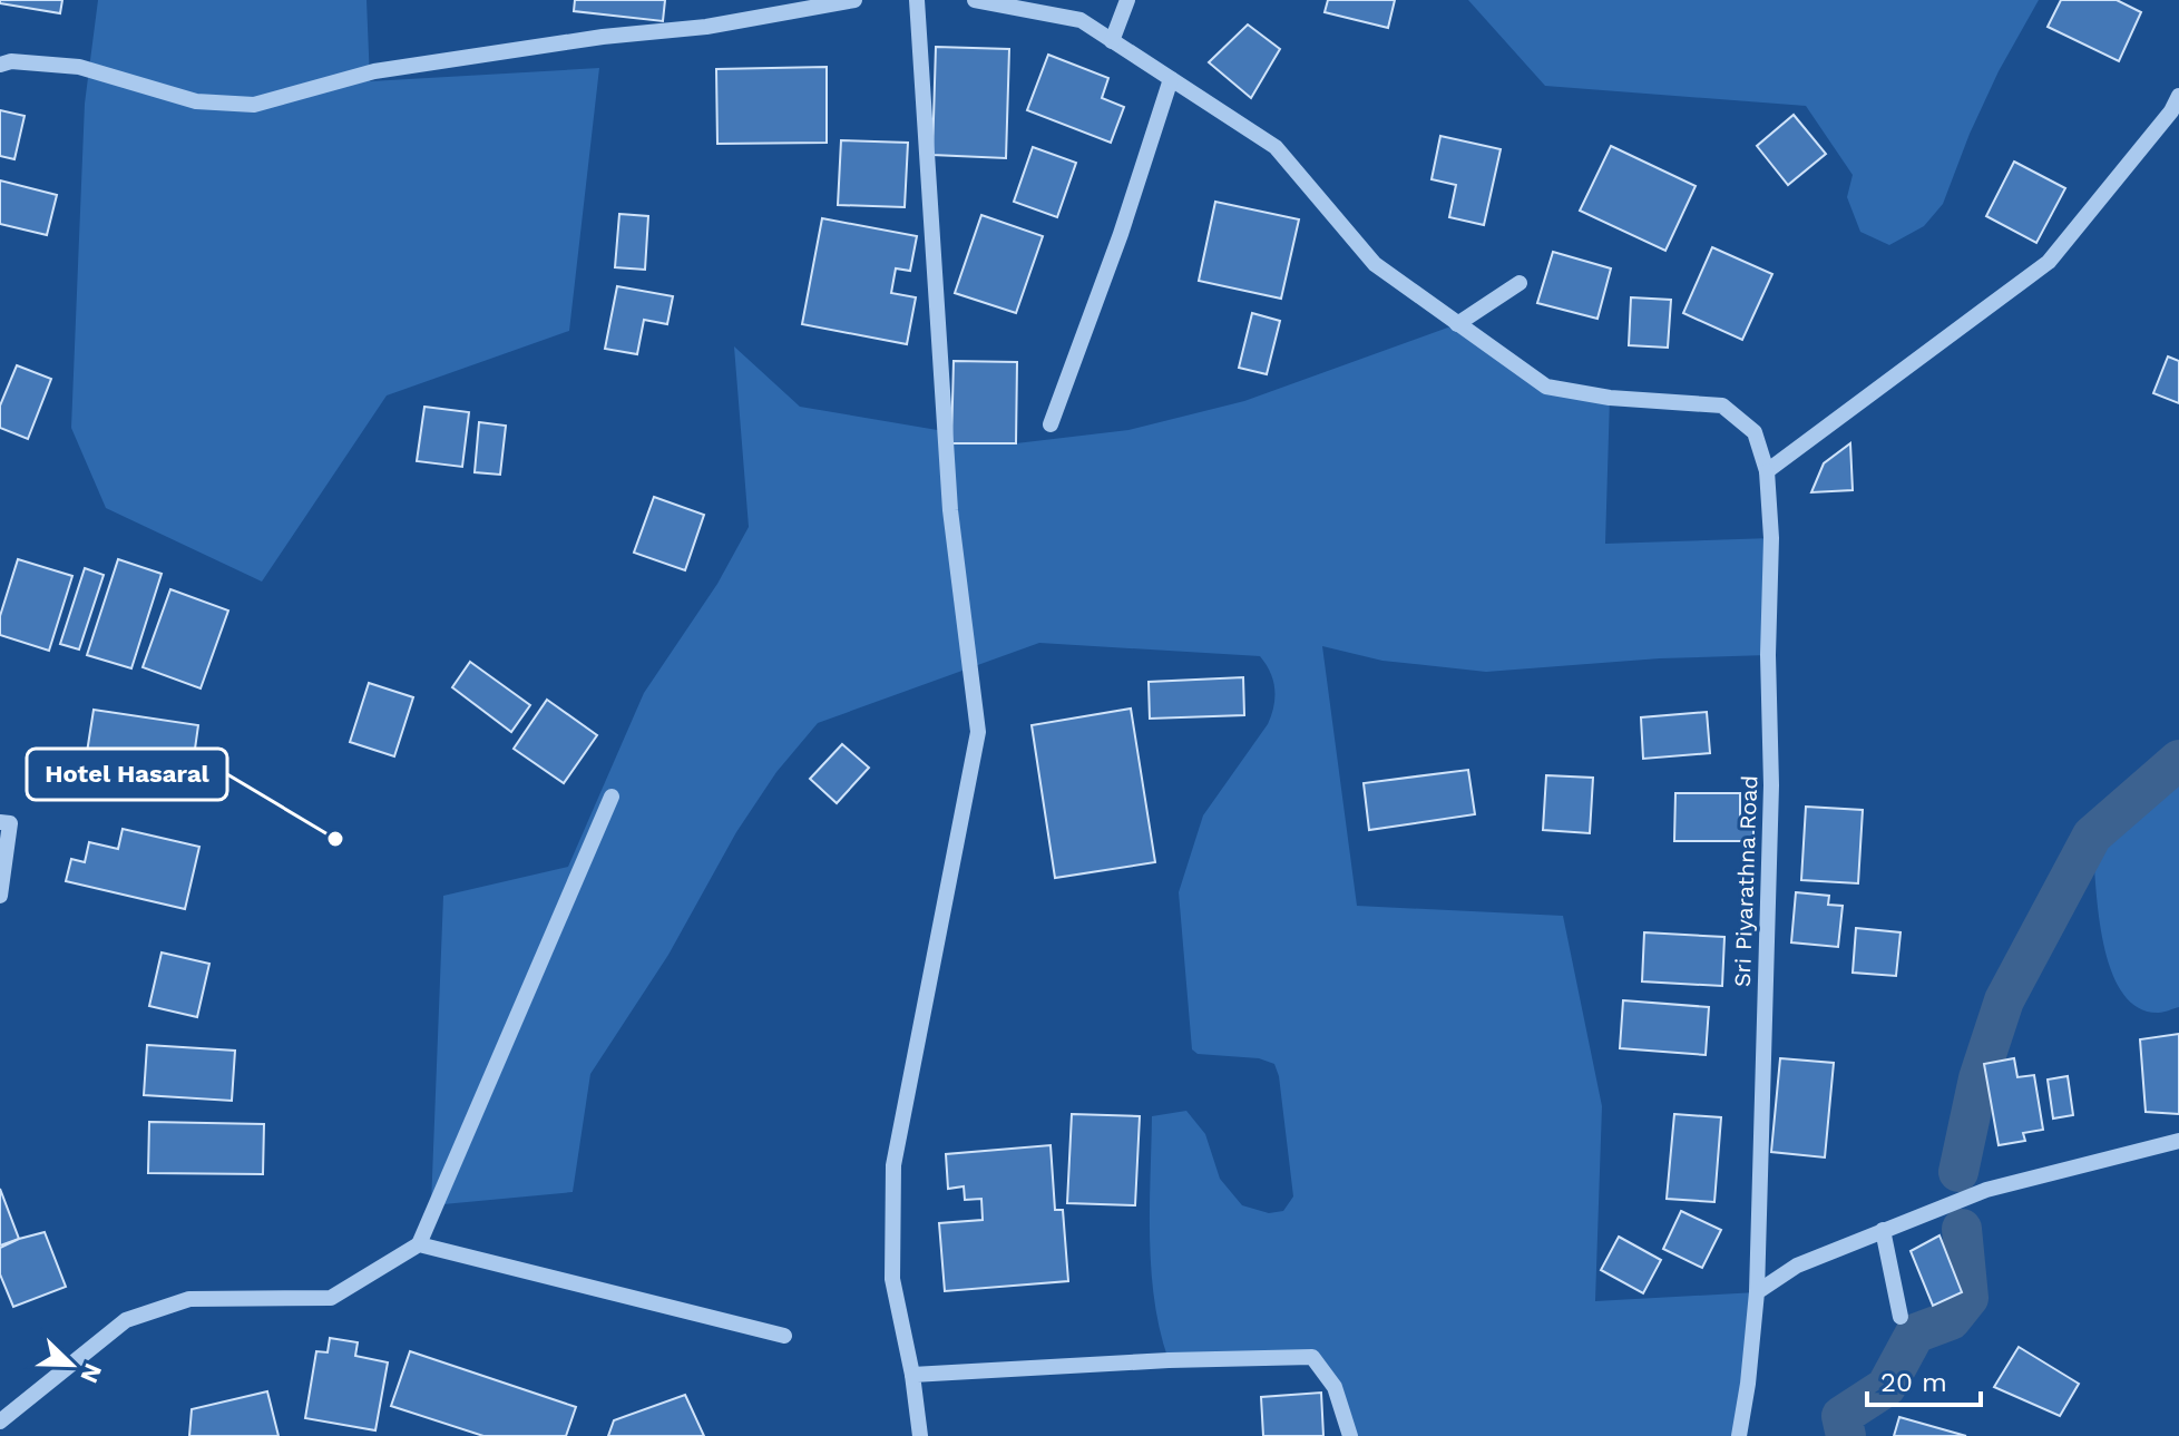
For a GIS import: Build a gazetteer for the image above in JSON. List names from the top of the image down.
{
  "streets": {
    "street": ["Sri Piyarathna Road"]
  },
  "places": ["Hotel Hasaral"],
  "scale_bar": "20 m",
  "north": "bottom right"
}
